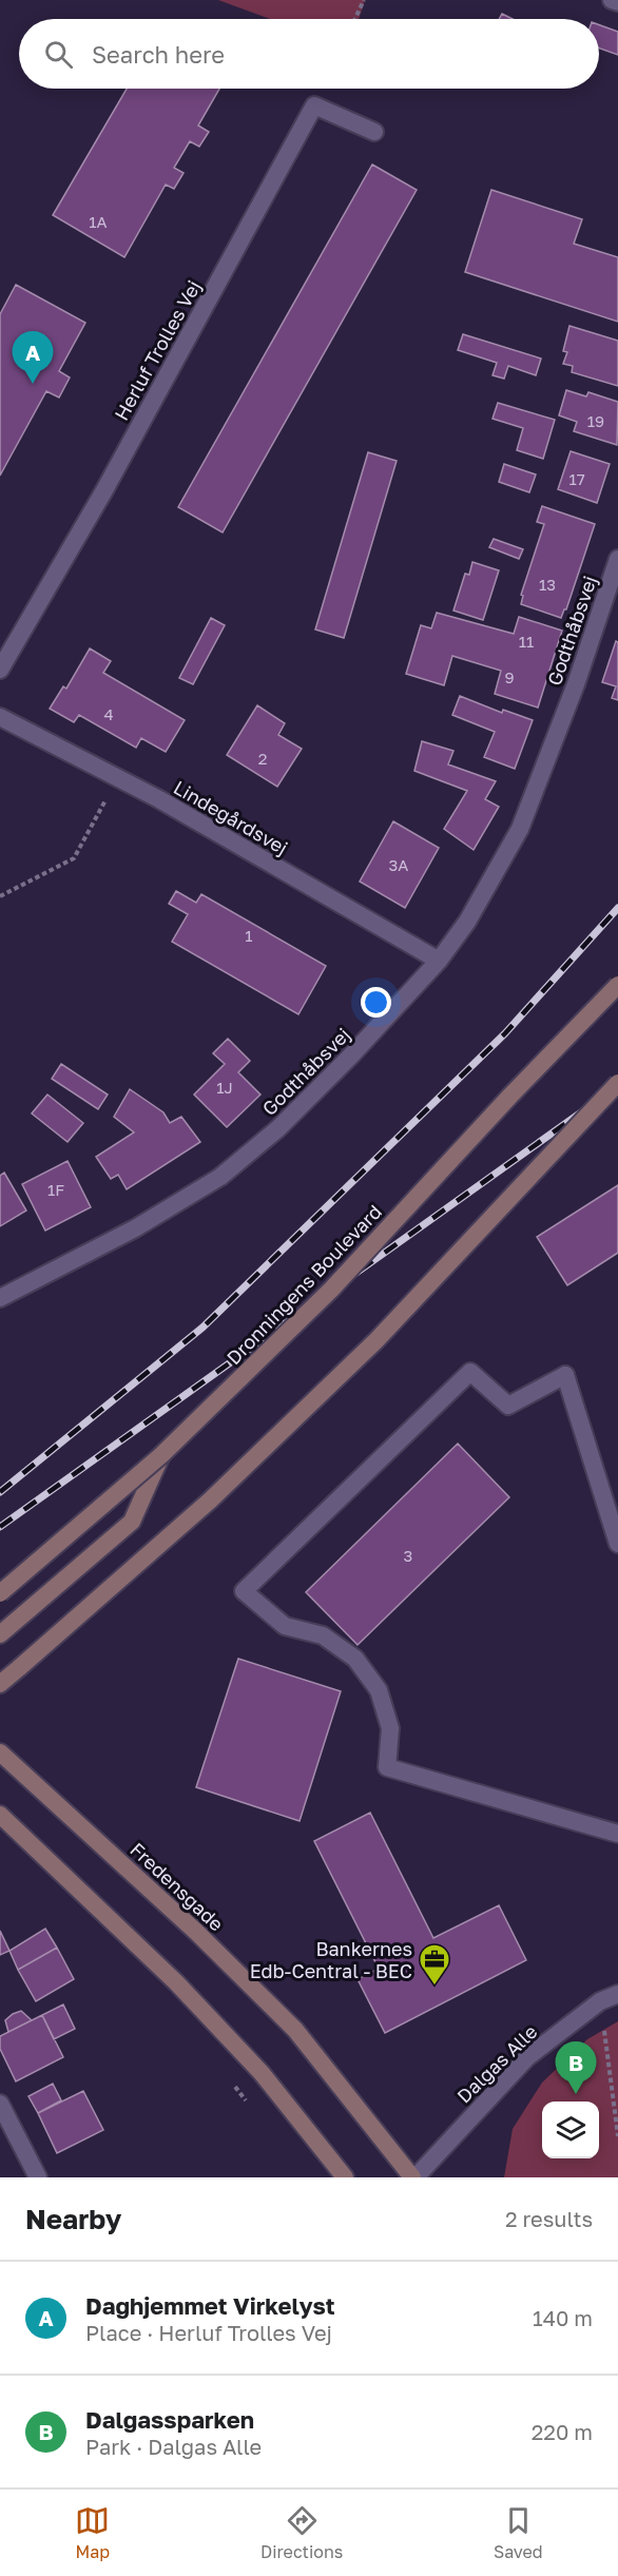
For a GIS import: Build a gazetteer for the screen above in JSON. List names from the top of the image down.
{
  "streets": {
    "main road": ["Dronningens Boulevard", "Fredensgade"],
    "street": [
      "Herluf Trolles Vej",
      "Godthåbsvej",
      "Lindegårdsvej",
      "Dalgas Alle"
    ]
  },
  "crossings": [
    ["Godthåbsvej", "Lindegårdsvej"],
    ["Fredensgade", "Dalgas Alle"]
  ],
  "places": {
    "office": ["Bankernes Edb-Central - BEC"]
  },
  "house_numbers": [
    "1A",
    "19",
    "17",
    "13",
    "11",
    "9",
    "4",
    "2",
    "3A",
    "1",
    "1J",
    "1F",
    "3"
  ],
  "page": {
    "search": "Search here",
    "pins": ["A", "B"],
    "heading": ["Nearby", "2 results"],
    "list": [
      {
        "mark": "A",
        "name": "Daghjemmet Virkelyst",
        "note": "Place · Herluf Trolles Vej",
        "value": "140 m"
      },
      {
        "mark": "B",
        "name": "Dalgassparken",
        "note": "Park · Dalgas Alle",
        "value": "220 m"
      }
    ],
    "nav": ["Map", "Directions", "Saved"]
  }
}
